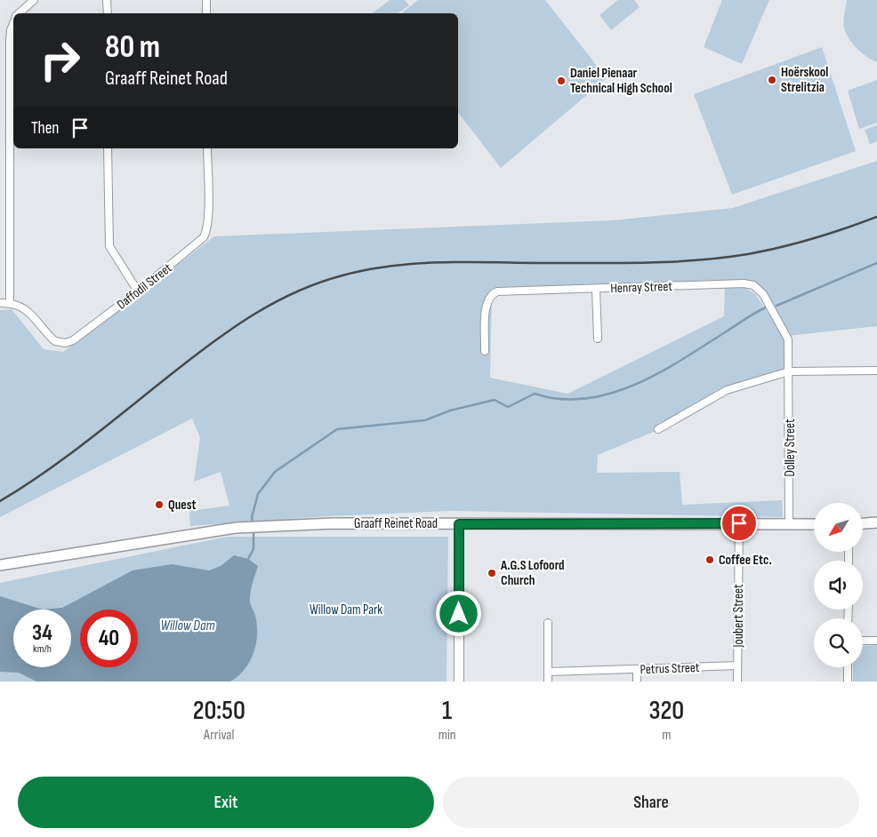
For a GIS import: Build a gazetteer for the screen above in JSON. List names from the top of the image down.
{
  "streets": {
    "main road": ["Graaff Reinet Road"],
    "street": [
      "Daffodil Street",
      "Henray Street",
      "Dolley Street",
      "Joubert Street",
      "Petrus Street"
    ]
  },
  "crossings": [
    ["Henray Street", "Dolley Street"],
    ["Dolley Street", "Graaff Reinet Road"],
    ["Graaff Reinet Road", "Joubert Street"],
    ["Joubert Street", "Petrus Street"]
  ],
  "water": ["Willow Dam"],
  "parks": ["Willow Dam Park"],
  "places": [
    "Hoërskool Strelitzia",
    "Daniel Pienaar Technical High School",
    "Quest",
    "Coffee Etc.",
    "A.G.S Lofoord Church"
  ],
  "north": "bottom left",
  "page": {
    "turn": ["80 m", "Graaff Reinet Road"],
    "then": "Then",
    "speed": "34 km/h",
    "limit": "40",
    "eta": [
      "20:50",
      "Arrival",
      "1",
      "min",
      "320",
      "m"
    ],
    "buttons": ["Exit", "Share"]
  }
}
